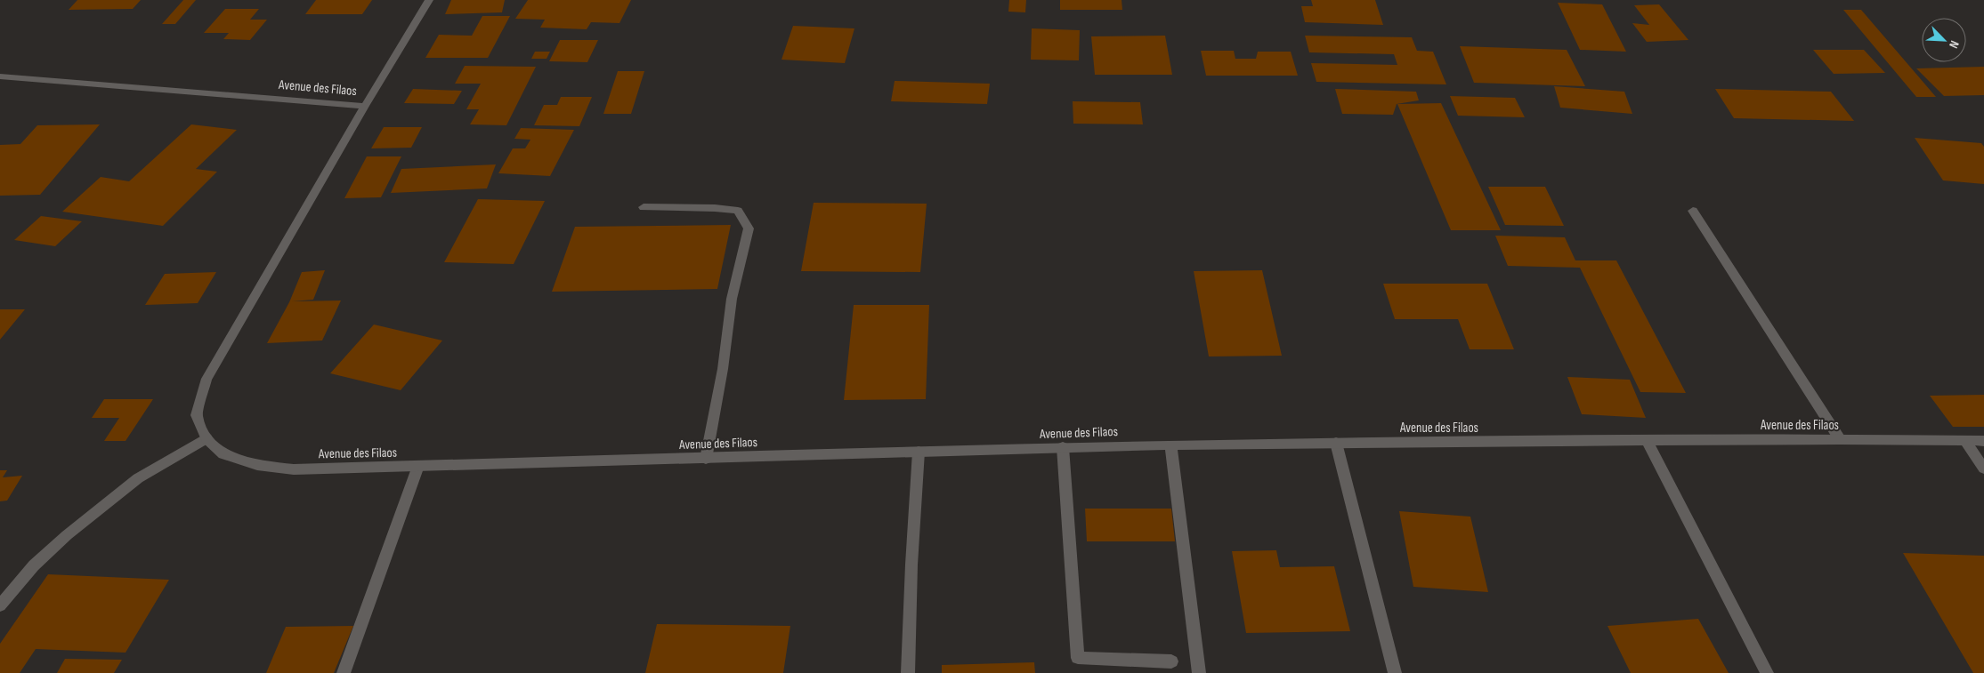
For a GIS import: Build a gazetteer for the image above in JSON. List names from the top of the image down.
{
  "streets": {
    "street": ["Avenue des Filaos"]
  },
  "north": "bottom right"
}
